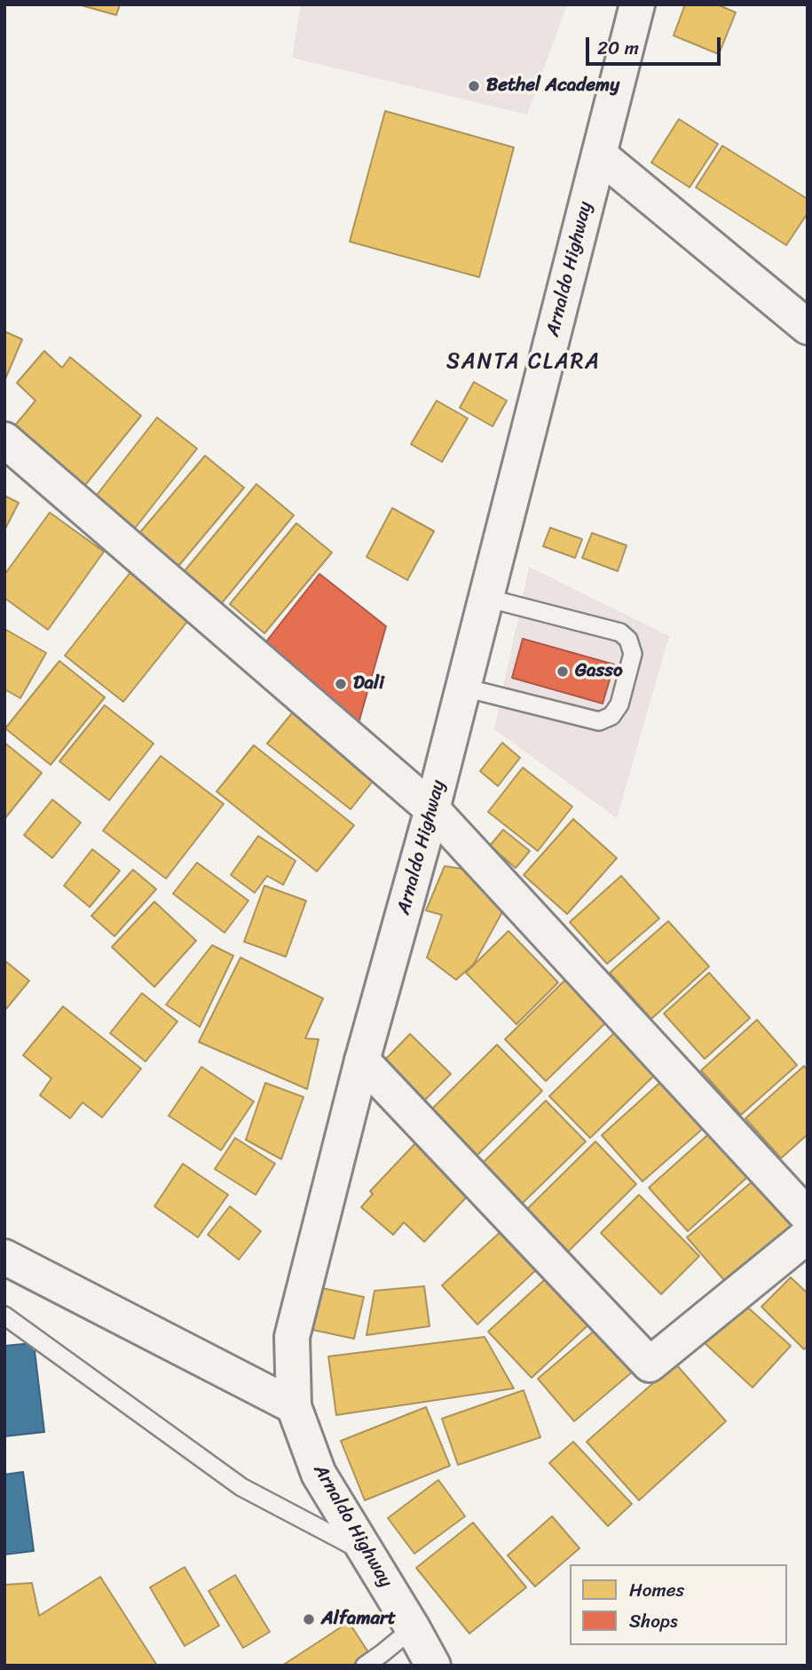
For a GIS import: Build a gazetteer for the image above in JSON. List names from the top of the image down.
{
  "streets": {
    "street": ["Arnaldo Highway"]
  },
  "districts": ["SANTA CLARA"],
  "places": [
    "Bethel Academy",
    "Gasso",
    "Dali",
    "Alfamart"
  ],
  "legend": ["Homes", "Shops"],
  "scale_bar": "20 m"
}
